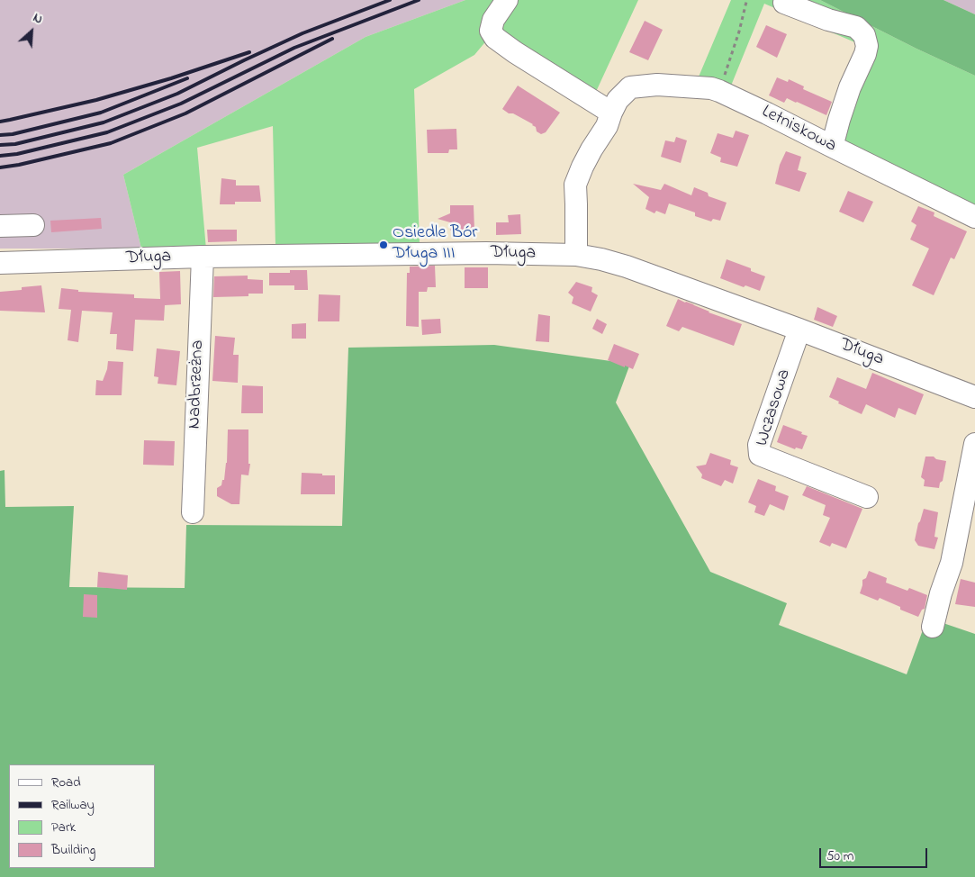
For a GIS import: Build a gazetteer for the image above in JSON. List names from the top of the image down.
{
  "streets": {
    "street": [
      "Letniskowa",
      "Długa",
      "Nadbrzeżna",
      "Wczasowa"
    ]
  },
  "crossings": [
    ["Długa", "Nadbrzeżna"],
    ["Długa", "Wczasowa"]
  ],
  "places": ["Osiedle Bór Długa III"],
  "legend": [
    "Road",
    "Railway",
    "Park",
    "Building"
  ],
  "scale_bar": "50 m",
  "north": "top right"
}
